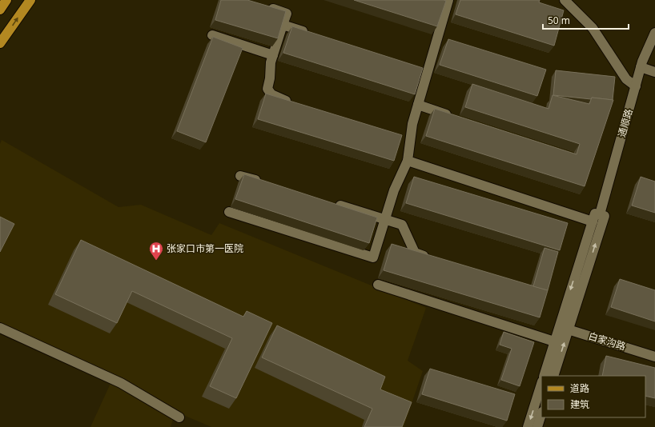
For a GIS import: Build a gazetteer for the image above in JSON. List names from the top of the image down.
{
  "streets": {
    "street": ["通顺路", "白家沟路"]
  },
  "crossings": [
    ["通顺路", "白家沟路"]
  ],
  "places": {
    "hospital": ["张家口市第一医院"]
  },
  "legend": ["道路", "建筑"],
  "scale_bar": "50 m"
}
